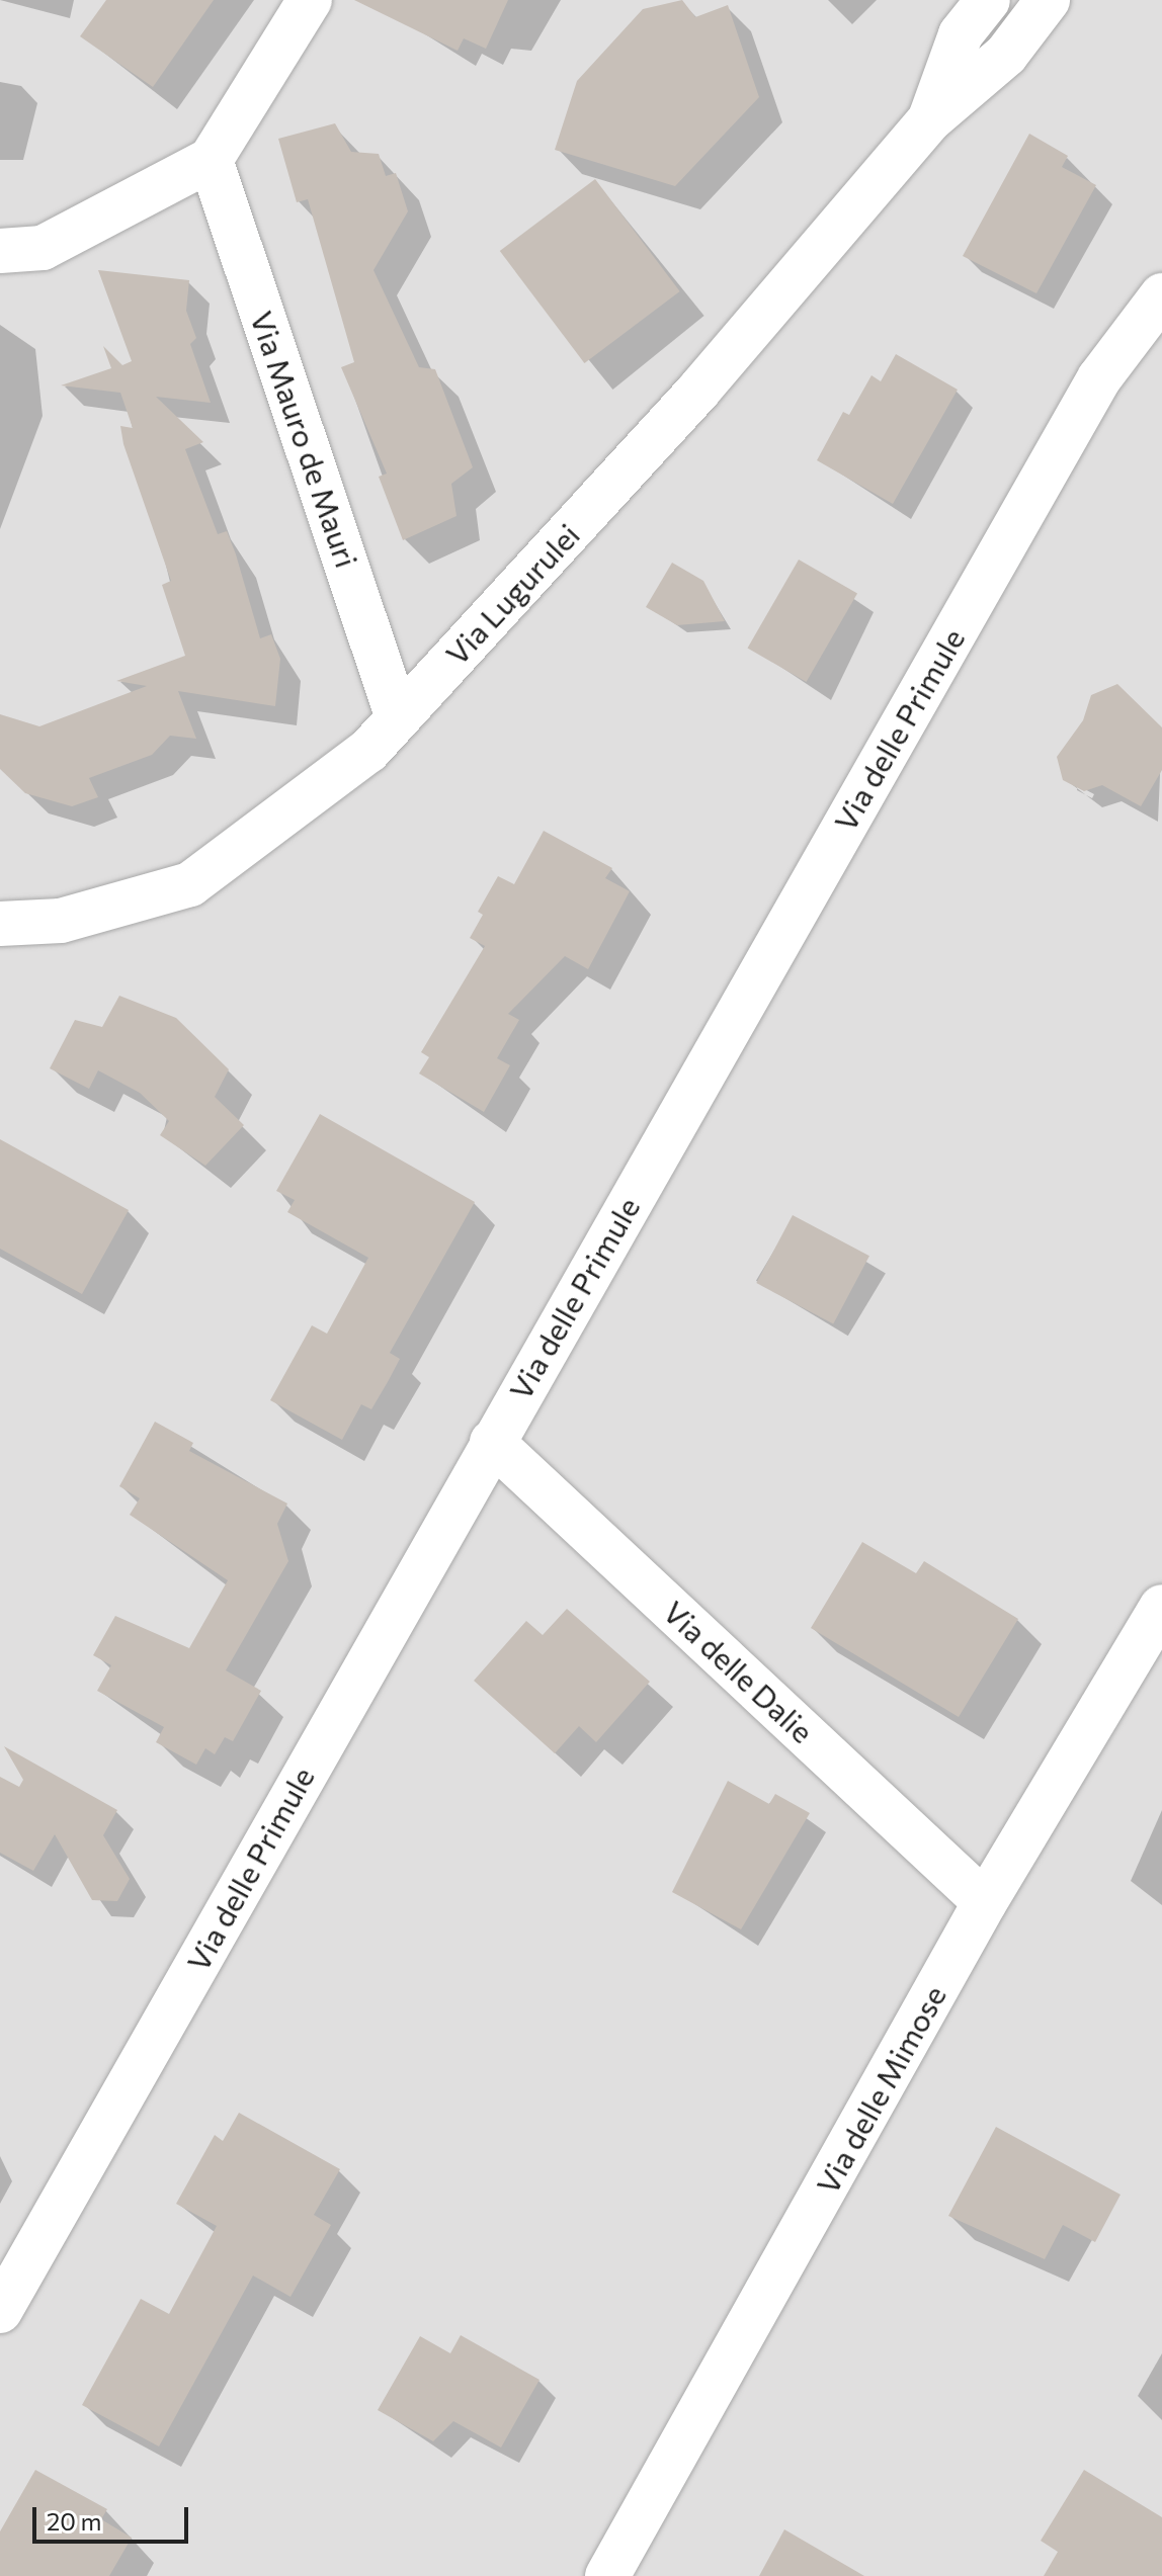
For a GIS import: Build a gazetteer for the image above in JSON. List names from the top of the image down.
{
  "streets": {
    "street": [
      "Via Mauro de Mauri",
      "Via Lugurulei",
      "Via delle Primule",
      "Via delle Dalie",
      "Via delle Mimose"
    ]
  },
  "crossings": [
    ["Via Mauro de Mauri", "Via Lugurulei"],
    ["Via delle Primule", "Via delle Dalie"],
    ["Via delle Dalie", "Via delle Mimose"]
  ],
  "scale_bar": "20 m"
}
